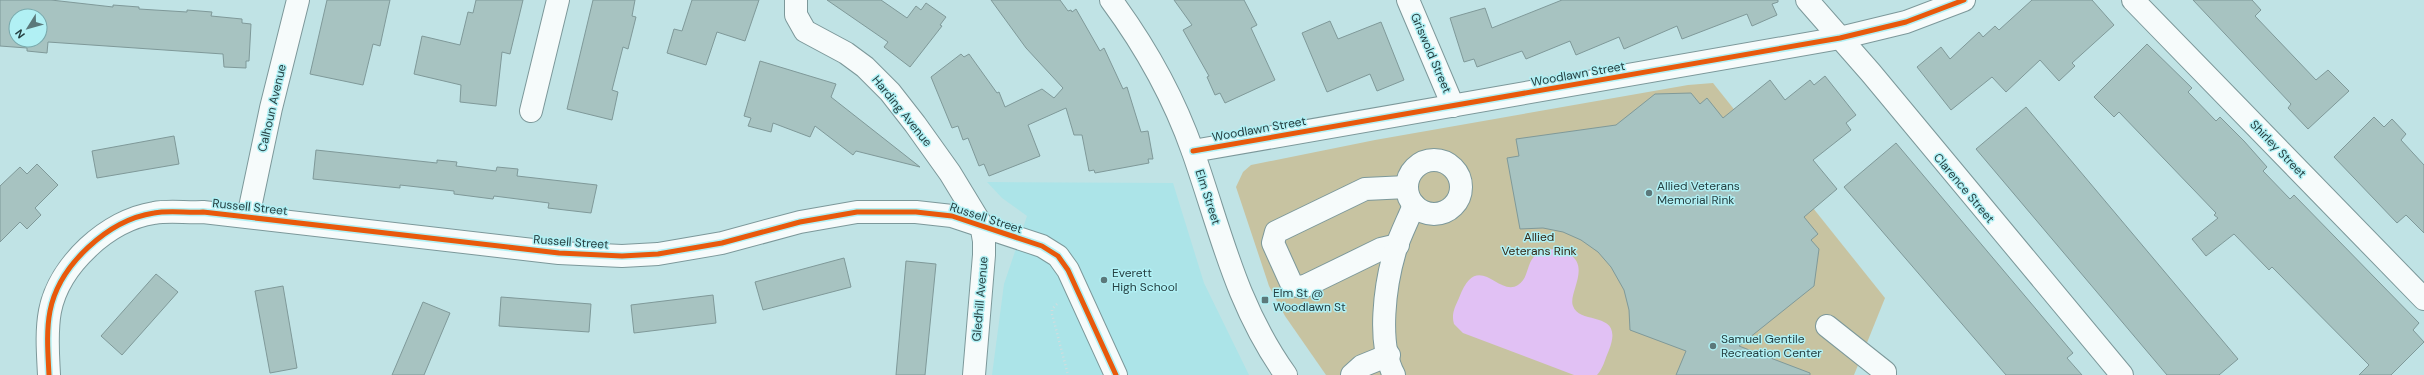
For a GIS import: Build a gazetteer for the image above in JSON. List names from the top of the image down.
{
  "streets": {
    "street": [
      "Griswold Street",
      "Woodlawn Street",
      "Calhoun Avenue",
      "Harding Avenue",
      "Shirley Street",
      "Clarence Street",
      "Elm Street",
      "Russell Street",
      "Gledhill Avenue"
    ]
  },
  "crossings": [
    ["Griswold Street", "Woodlawn Street"],
    ["Woodlawn Street", "Clarence Street"],
    ["Woodlawn Street", "Elm Street"],
    ["Calhoun Avenue", "Russell Street"],
    ["Harding Avenue", "Russell Street"],
    ["Harding Avenue", "Gledhill Avenue"],
    ["Russell Street", "Gledhill Avenue"]
  ],
  "parks": ["Allied Veterans Rink"],
  "places": {
    "other": ["Allied Veterans Memorial Rink", "Everett High School", "Samuel Gentile Recreation Center"],
    "transit": ["Elm St @ Woodlawn St"]
  },
  "north": "bottom left"
}
